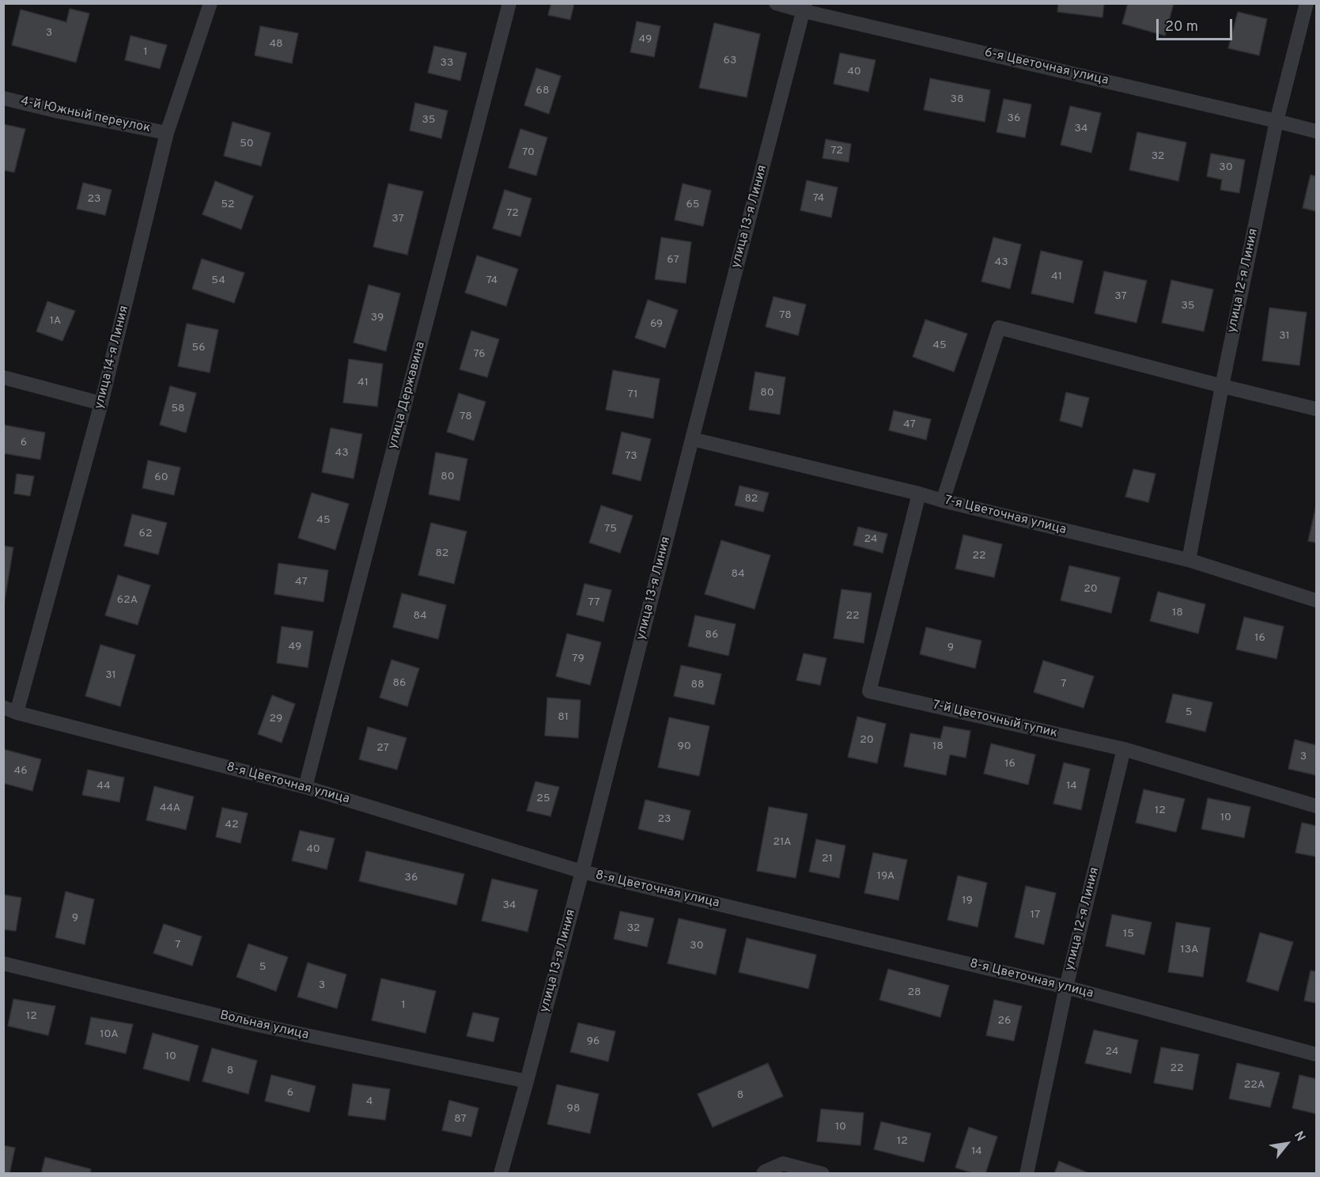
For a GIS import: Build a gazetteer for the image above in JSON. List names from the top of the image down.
{
  "streets": {
    "lane": [
      "6-я Цветочная улица",
      "4-й Южный переулок",
      "улица 13-я Линия",
      "улица 12-я Линия",
      "улица 14-я Линия",
      "улица Державина",
      "7-я Цветочная улица",
      "7-й Цветочный тупик",
      "8-я Цветочная улица",
      "Вольная улица"
    ]
  },
  "crossings": [
    ["6-я Цветочная улица", "улица 13-я Линия"],
    ["6-я Цветочная улица", "улица 12-я Линия"],
    ["4-й Южный переулок", "улица 14-я Линия"],
    ["улица 13-я Линия", "7-я Цветочная улица"],
    ["улица 13-я Линия", "8-я Цветочная улица"],
    ["улица 13-я Линия", "Вольная улица"],
    ["улица 12-я Линия", "7-я Цветочная улица"],
    ["улица 12-я Линия", "7-й Цветочный тупик"],
    ["улица 12-я Линия", "8-я Цветочная улица"],
    ["улица 14-я Линия", "8-я Цветочная улица"],
    ["улица Державина", "8-я Цветочная улица"],
    ["7-я Цветочная улица", "7-й Цветочный тупик"]
  ],
  "house_numbers": [
    "3",
    "49",
    "48",
    "1",
    "63",
    "33",
    "40",
    "68",
    "38",
    "36",
    "35",
    "34",
    "50",
    "72",
    "70",
    "32",
    "30",
    "74",
    "23",
    "52",
    "65",
    "72",
    "37",
    "67",
    "43",
    "41",
    "54",
    "74",
    "37",
    "35",
    "78",
    "39",
    "1А",
    "69",
    "31",
    "45",
    "56",
    "76",
    "41",
    "80",
    "71",
    "58",
    "78",
    "47",
    "6",
    "43",
    "73",
    "80",
    "60",
    "82",
    "45",
    "75",
    "62",
    "24",
    "82",
    "22",
    "84",
    "47",
    "20",
    "62А",
    "77",
    "18",
    "84",
    "22",
    "86",
    "16",
    "49",
    "9",
    "79",
    "31",
    "86",
    "7",
    "88",
    "5",
    "81",
    "29",
    "20",
    "90",
    "18",
    "27",
    "3",
    "16",
    "46",
    "44",
    "14",
    "25",
    "44А",
    "12",
    "10",
    "23",
    "42",
    "21А",
    "40",
    "21",
    "19А",
    "36",
    "19",
    "34",
    "17",
    "9",
    "32",
    "15",
    "7",
    "30",
    "13А",
    "5",
    "3",
    "28",
    "1",
    "12",
    "26",
    "10А",
    "96",
    "24",
    "10",
    "22",
    "8",
    "22А",
    "6",
    "8",
    "4",
    "98",
    "87",
    "10",
    "12",
    "14"
  ],
  "scale_bar": "20 m",
  "north": "top right"
}
